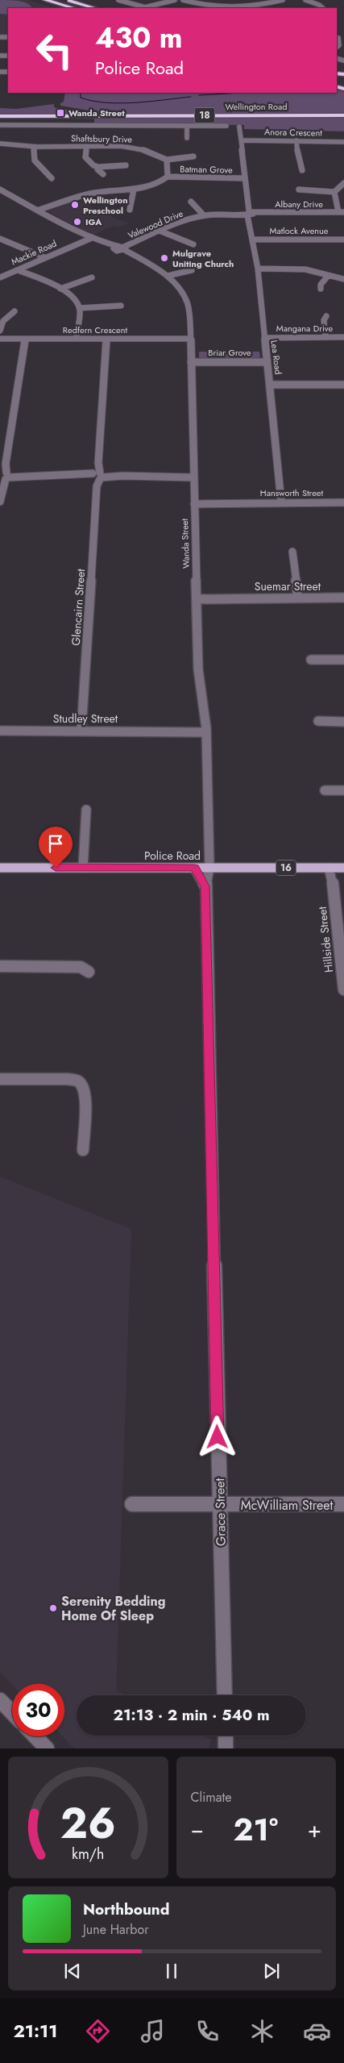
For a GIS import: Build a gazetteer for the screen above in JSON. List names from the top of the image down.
{
  "streets": {
    "highway": ["Wellington Road", "18"],
    "main road": ["Police Road", "16"],
    "street": [
      "Anora Crescent",
      "Shaftsbury Drive",
      "Batman Grove",
      "Albany Drive",
      "Valewood Drive",
      "Matlock Avenue",
      "Mackie Road",
      "Mangana Drive",
      "Redfern Crescent",
      "Briar Grove",
      "Lea Road",
      "Hansworth Street",
      "Wanda Street",
      "Suemar Street",
      "Glencairn Street",
      "Studley Street",
      "Hillside Street",
      "McWilliam Street",
      "Grace Street"
    ]
  },
  "crossings": [
    ["Anora Crescent", "Lea Road"],
    ["Batman Grove", "Lea Road"],
    ["Albany Drive", "Valewood Drive"],
    ["Albany Drive", "Lea Road"],
    ["Valewood Drive", "Lea Road"],
    ["Valewood Drive", "Wanda Street"],
    ["Matlock Avenue", "Lea Road"],
    ["Mangana Drive", "Lea Road"],
    ["Redfern Crescent", "Wanda Street"],
    ["Redfern Crescent", "Glencairn Street"],
    ["Briar Grove", "Lea Road"],
    ["Briar Grove", "Wanda Street"],
    ["Lea Road", "Hansworth Street"],
    ["Hansworth Street", "Wanda Street"],
    ["Wanda Street", "Suemar Street"],
    ["Wanda Street", "Studley Street"],
    ["Wanda Street", "Police Road"],
    ["Wanda Street", "Grace Street"],
    ["Glencairn Street", "Studley Street"],
    ["Police Road", "Hillside Street"],
    ["Police Road", "Grace Street"],
    ["McWilliam Street", "Grace Street"]
  ],
  "places": {
    "transit": ["Wanda Street"],
    "other": [
      "Wellington Preschool",
      "IGA",
      "Mulgrave Uniting Church",
      "Serenity Bedding Home Of Sleep"
    ]
  },
  "page": {
    "turn": ["430 m", "Police Road"],
    "limit": "30",
    "trip": "21:13 · 2 min · 540 m",
    "tile": "Climate",
    "heat": ["−", "21°", "+"],
    "song": ["Northbound", "June Harbor"],
    "tabs": "21:11",
    "gauge": ["26", "km/h"]
  }
}
